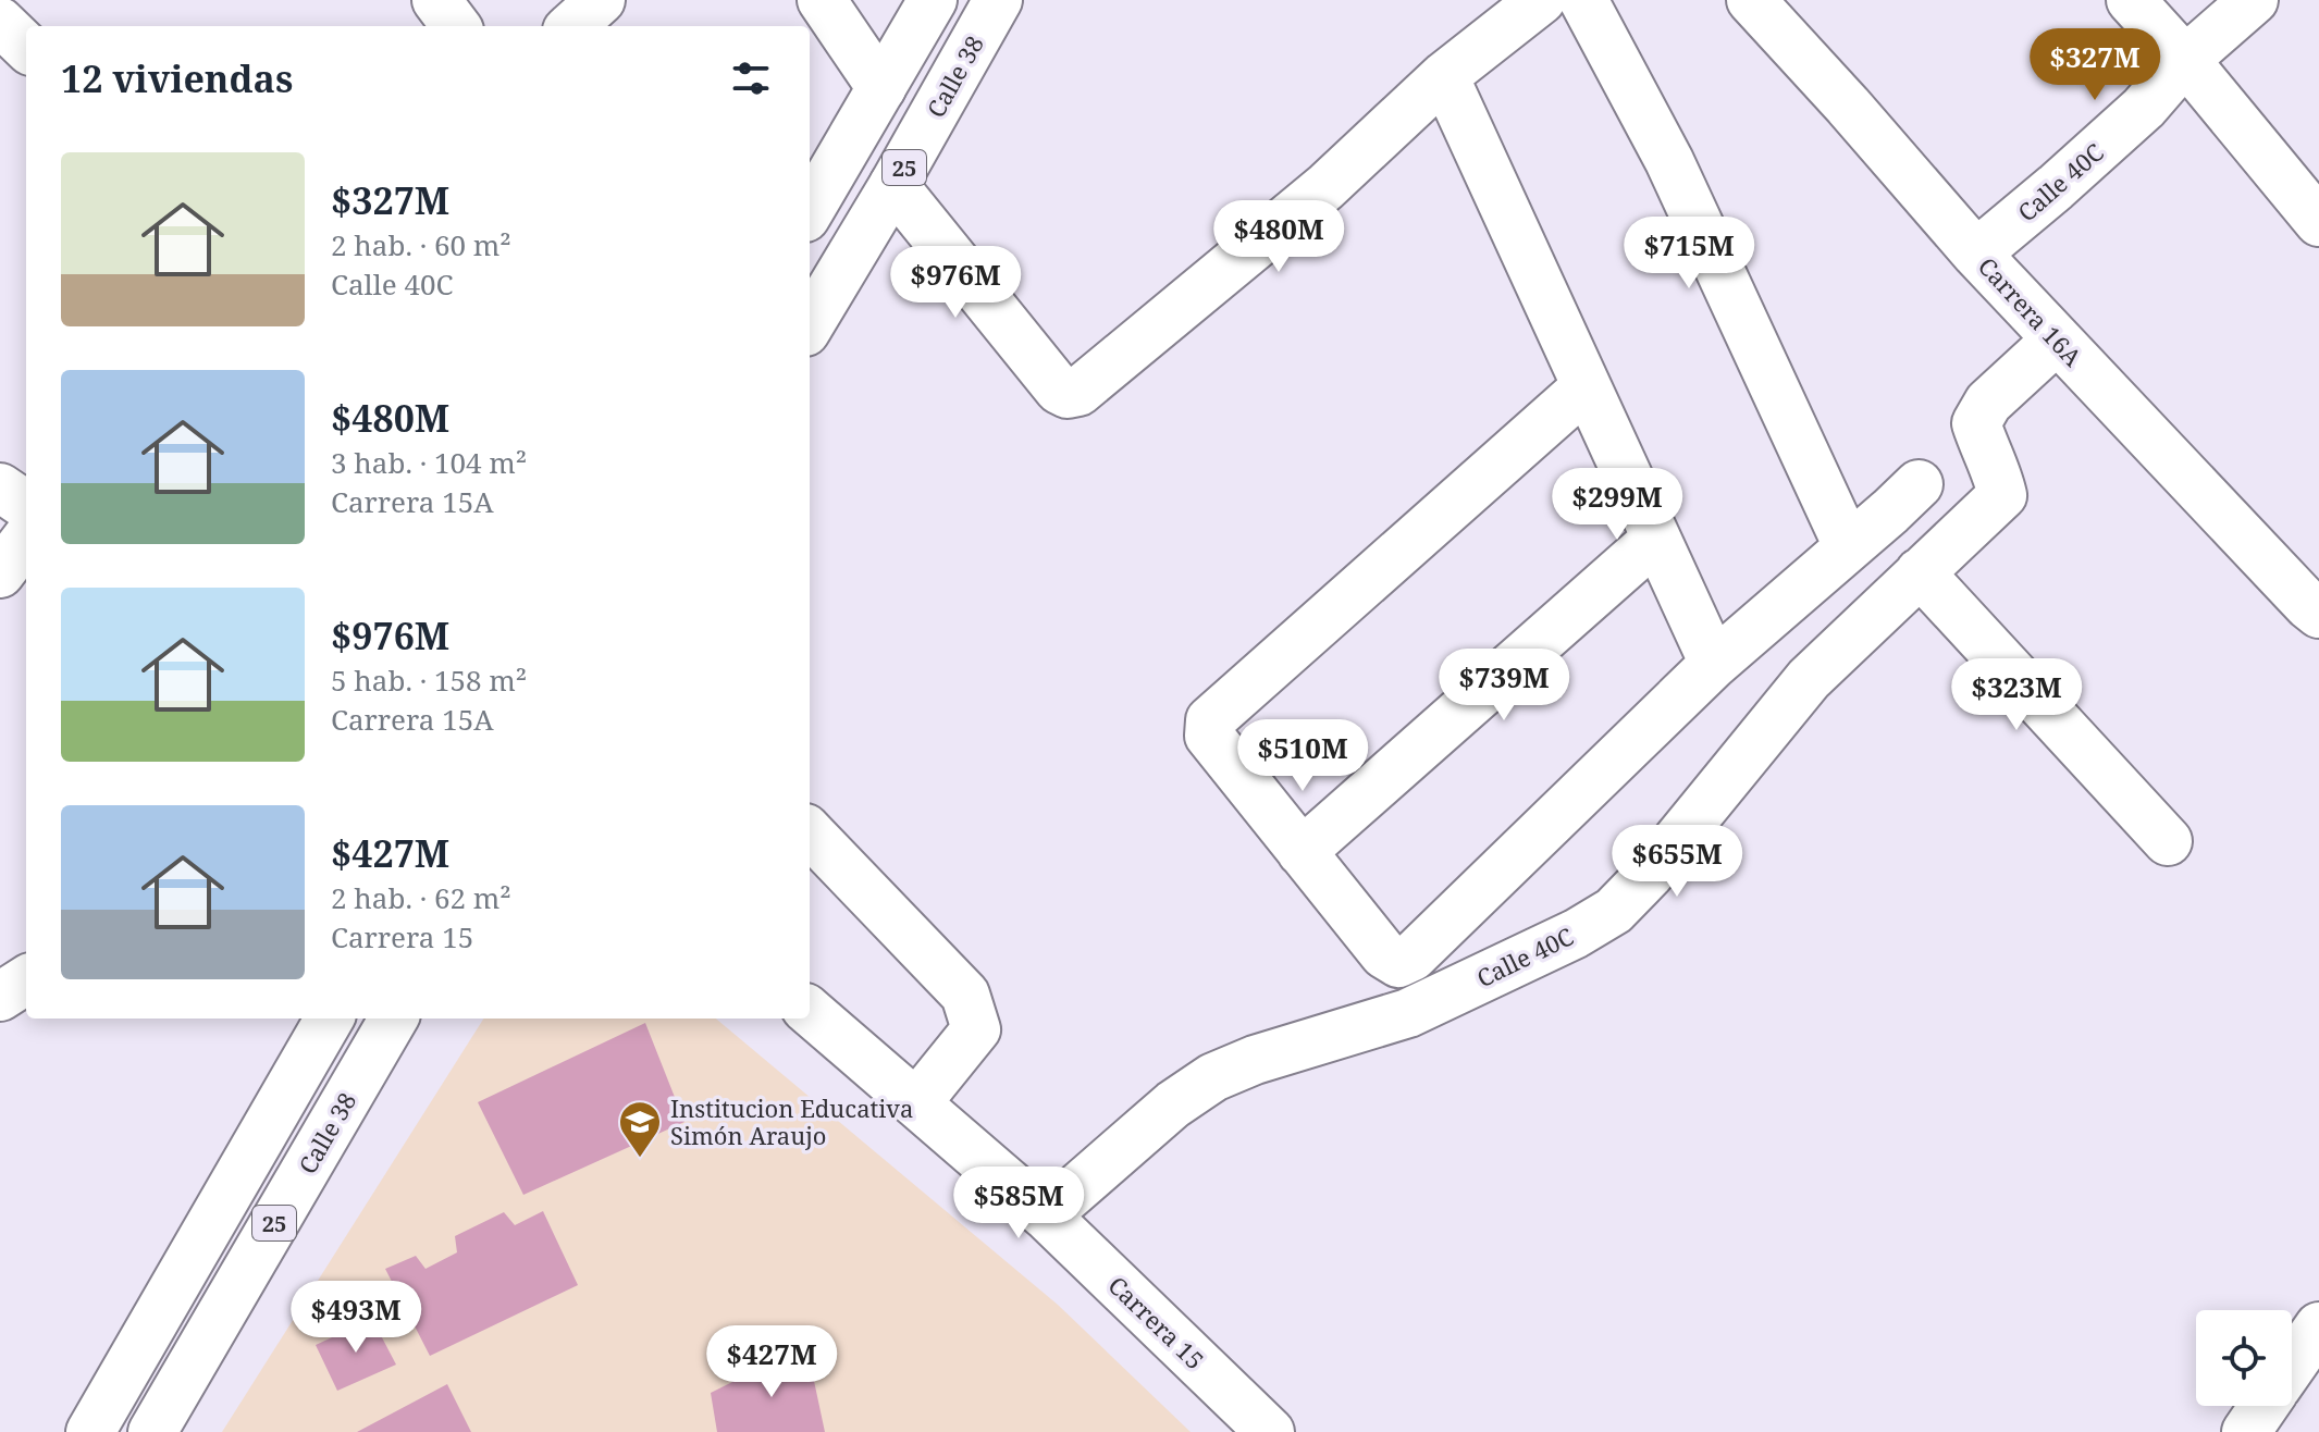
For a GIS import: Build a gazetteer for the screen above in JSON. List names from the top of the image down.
{
  "streets": {
    "main road": [
      "Calle 38",
      "25",
      "Calle 40C",
      "Carrera 16A",
      "Carrera 15"
    ]
  },
  "crossings": [
    ["Calle 40C", "Carrera 16A"],
    ["Calle 40C", "Carrera 15"]
  ],
  "places": {
    "school or university": ["Institucion Educativa Simón Araujo"]
  },
  "page": {
    "heading": "12 viviendas",
    "price": [
      "$327M",
      "$480M",
      "$715M",
      "$976M",
      "$299M",
      "$739M",
      "$323M",
      "$510M",
      "$655M",
      "$585M",
      "$493M",
      "$427M"
    ],
    "list": [
      {
        "name": "$327M",
        "note": "2 hab. · 60 m² · Calle 40C"
      },
      {
        "name": "$480M",
        "note": "3 hab. · 104 m² · Carrera 15A"
      },
      {
        "name": "$976M",
        "note": "5 hab. · 158 m² · Carrera 15A"
      },
      {
        "name": "$427M",
        "note": "2 hab. · 62 m² · Carrera 15"
      }
    ]
  }
}
